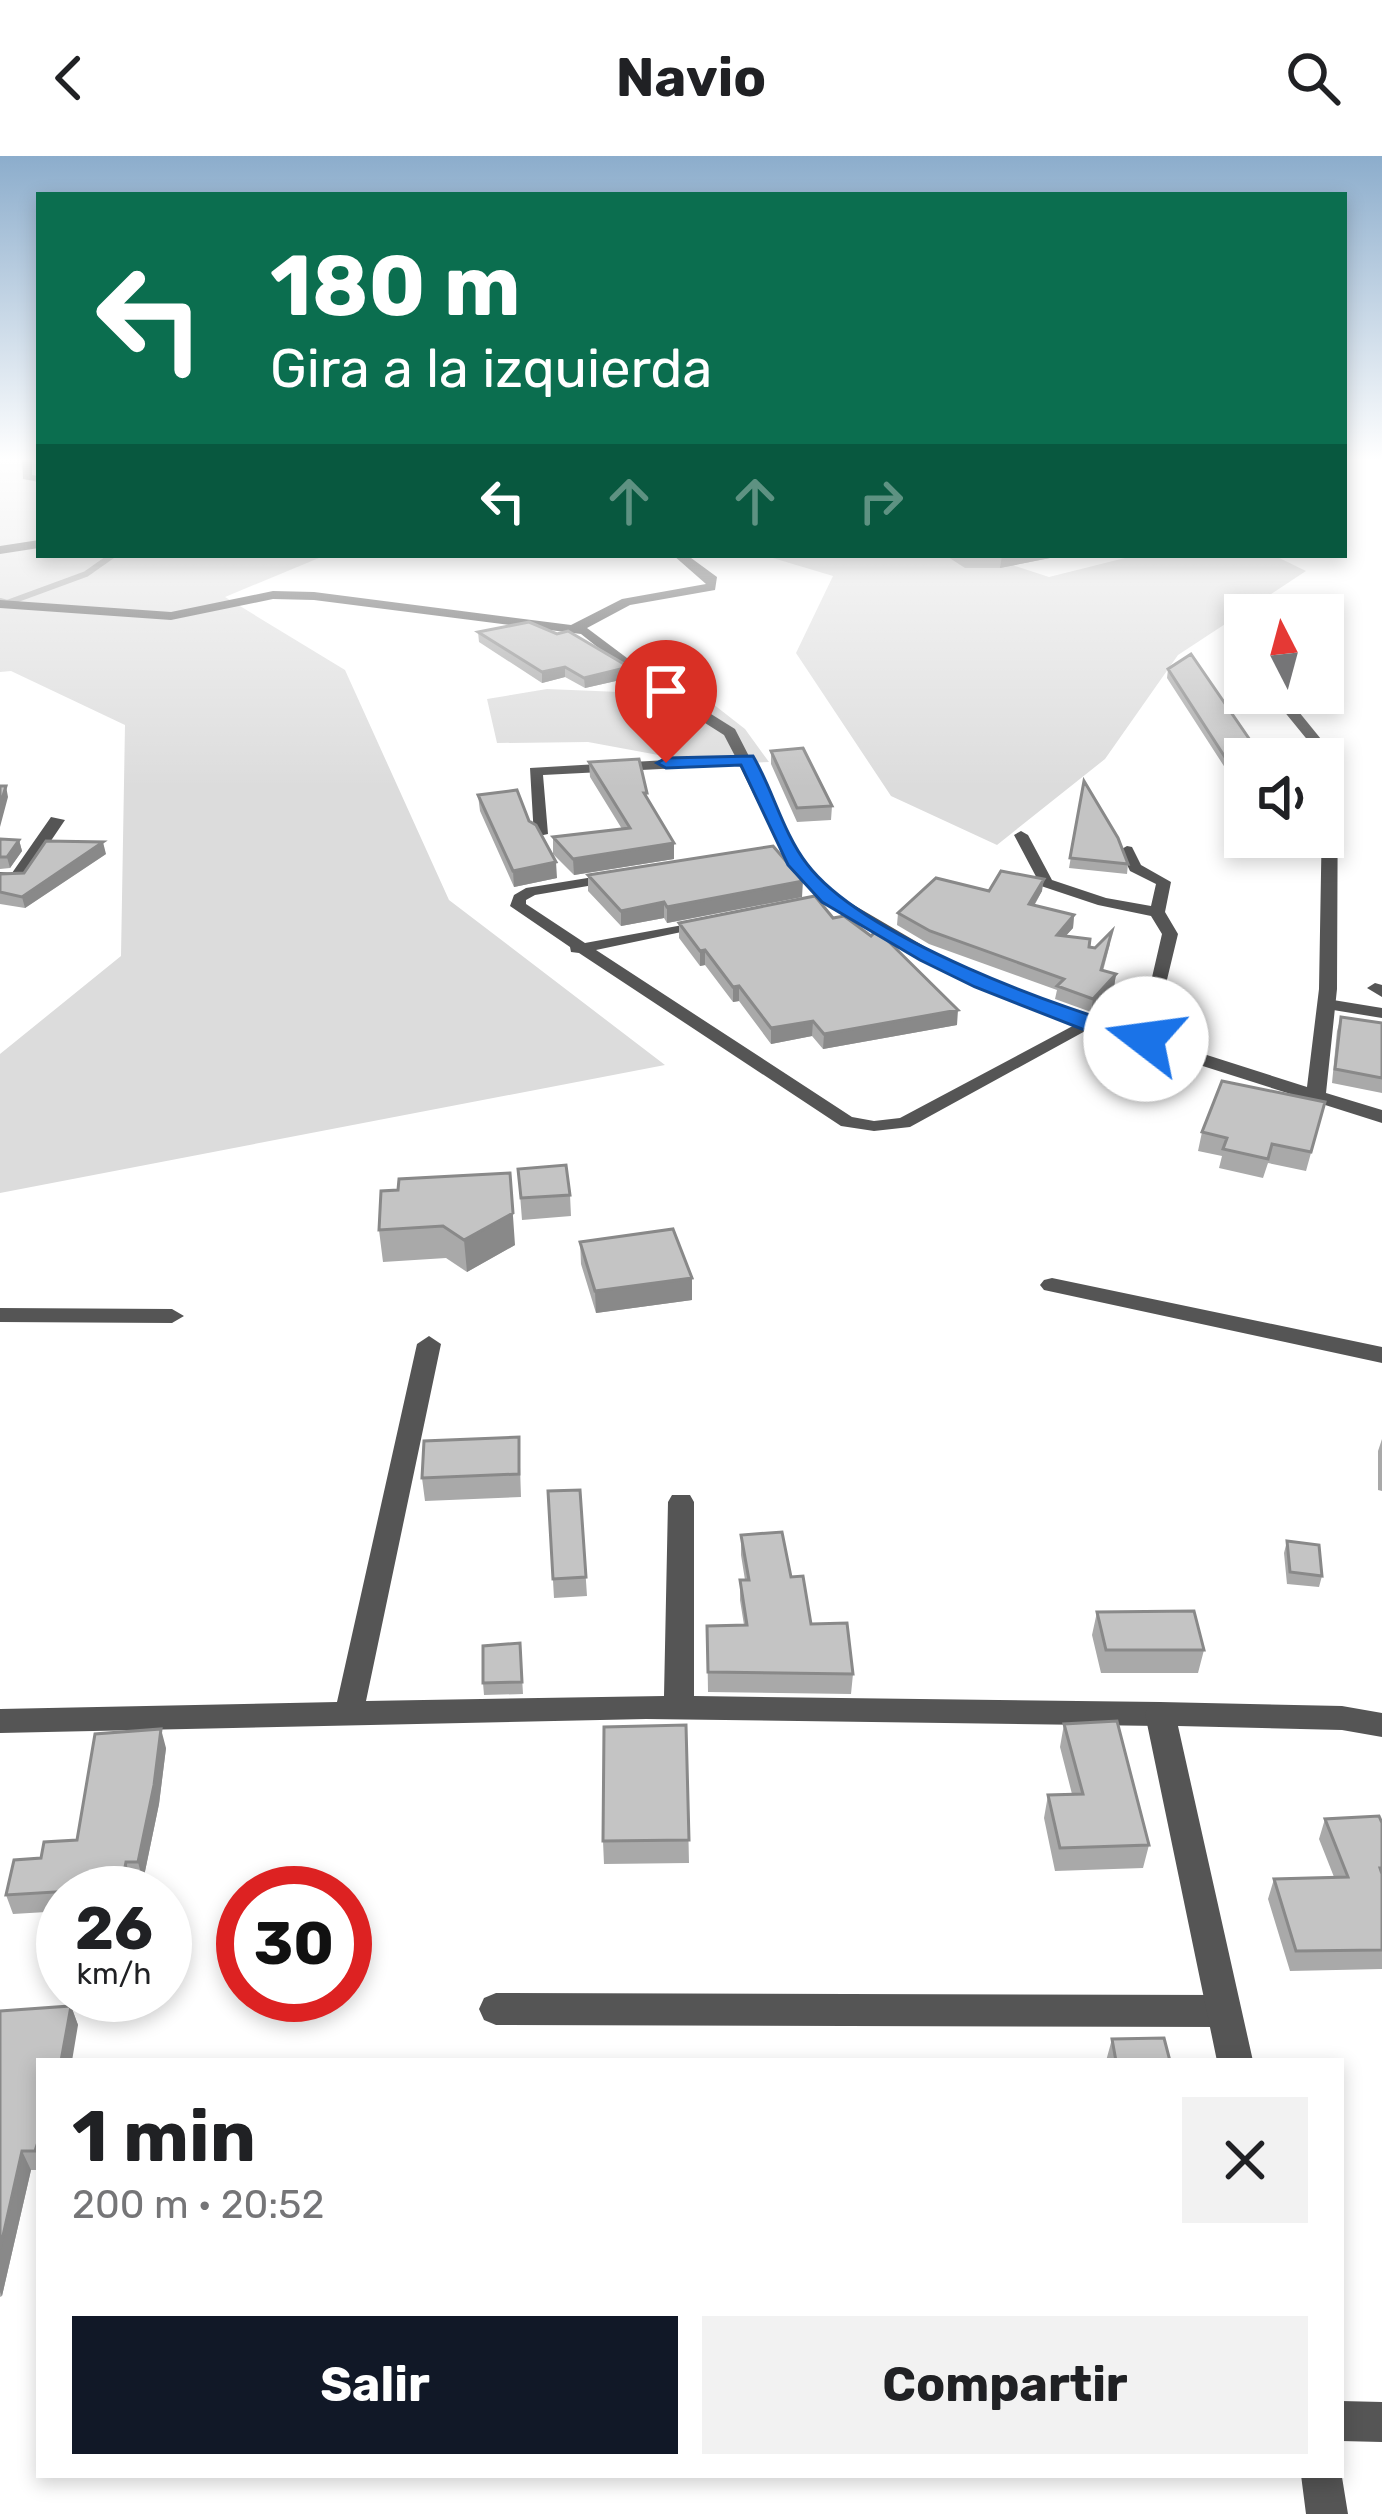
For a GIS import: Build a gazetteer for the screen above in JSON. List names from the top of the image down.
{
  "north": "top",
  "page": {
    "header": "Navio",
    "turn": ["180 m", "Gira a la izquierda"],
    "speed": "26 km/h",
    "limit": "30",
    "heading": ["1 min", "200 m · 20:52"],
    "buttons": ["Salir", "Compartir"]
  }
}
